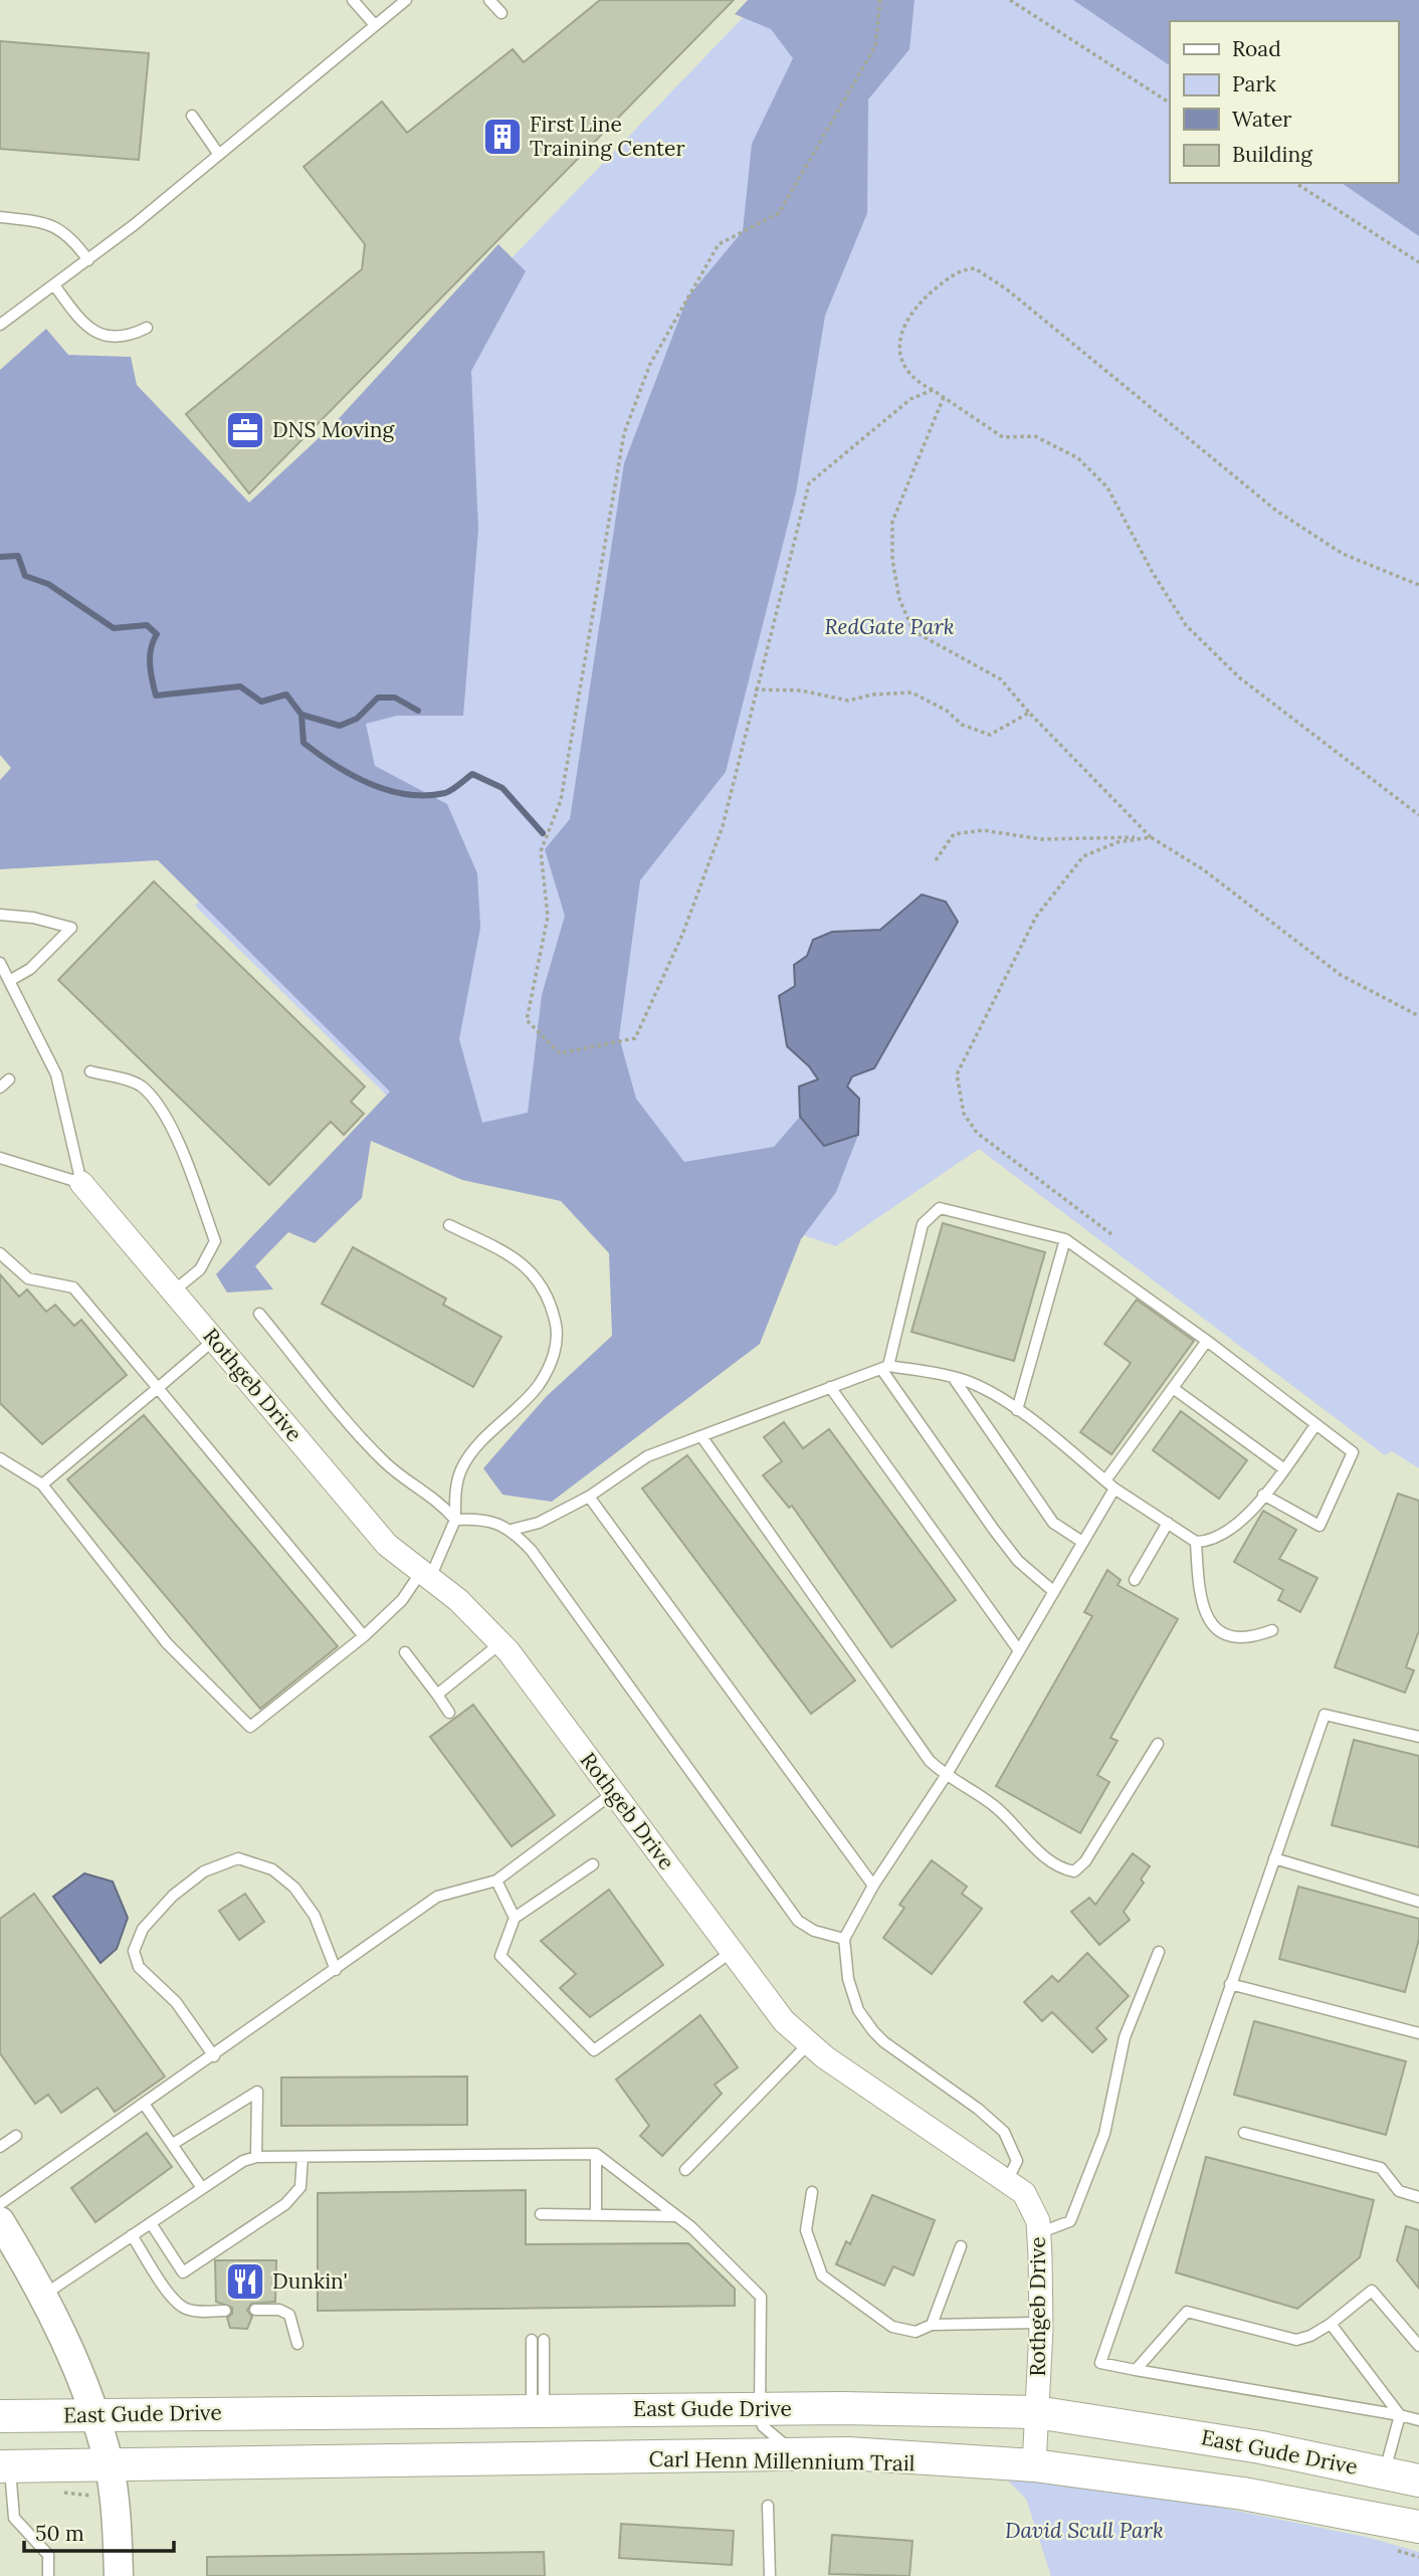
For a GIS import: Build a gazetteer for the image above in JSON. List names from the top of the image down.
{
  "streets": {
    "main road": ["East Gude Drive"],
    "street": ["Rothgeb Drive"]
  },
  "crossings": [
    ["Rothgeb Drive", "East Gude Drive"]
  ],
  "parks": ["RedGate Park", "David Scull Park"],
  "places": {
    "building": ["First Line Training Center"],
    "office": ["DNS Moving"],
    "restaurant": ["Dunkin'"]
  },
  "legend": [
    "Road",
    "Park",
    "Water",
    "Building"
  ],
  "scale_bar": "50 m"
}
